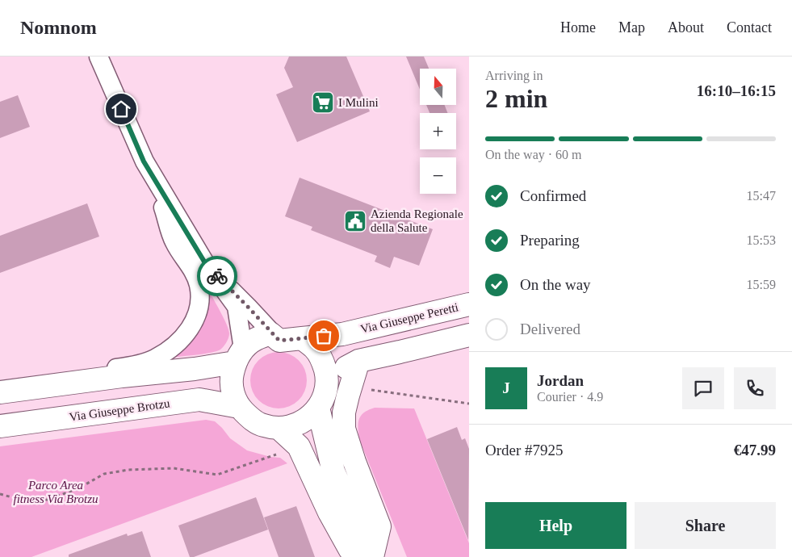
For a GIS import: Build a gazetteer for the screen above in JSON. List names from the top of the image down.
{
  "streets": {
    "street": ["Via Giuseppe Peretti", "Via Giuseppe Brotzu"]
  },
  "crossings": [
    ["Via Giuseppe Peretti", "Via Giuseppe Brotzu"]
  ],
  "parks": ["Parco Area fitness Via Brotzu"],
  "places": {
    "supermarket": ["I Mulini"],
    "public building": ["Azienda Regionale della Salute"]
  },
  "north": "top",
  "page": {
    "header": "Nomnom",
    "nav": [
      "Home",
      "Map",
      "About",
      "Contact"
    ],
    "heading": ["2 min", "Arriving in", "16:10–16:15"],
    "panel": [
      "Jordan",
      "Courier · 4.9",
      "Order #7925",
      "€47.99"
    ],
    "map_buttons": ["+", "−"],
    "bar": "On the way · 60 m",
    "list": [
      ["Confirmed", "15:47"],
      ["Preparing", "15:53"],
      ["On the way", "15:59"],
      "Delivered"
    ],
    "round": "J",
    "buttons": ["Help", "Share"]
  }
}
